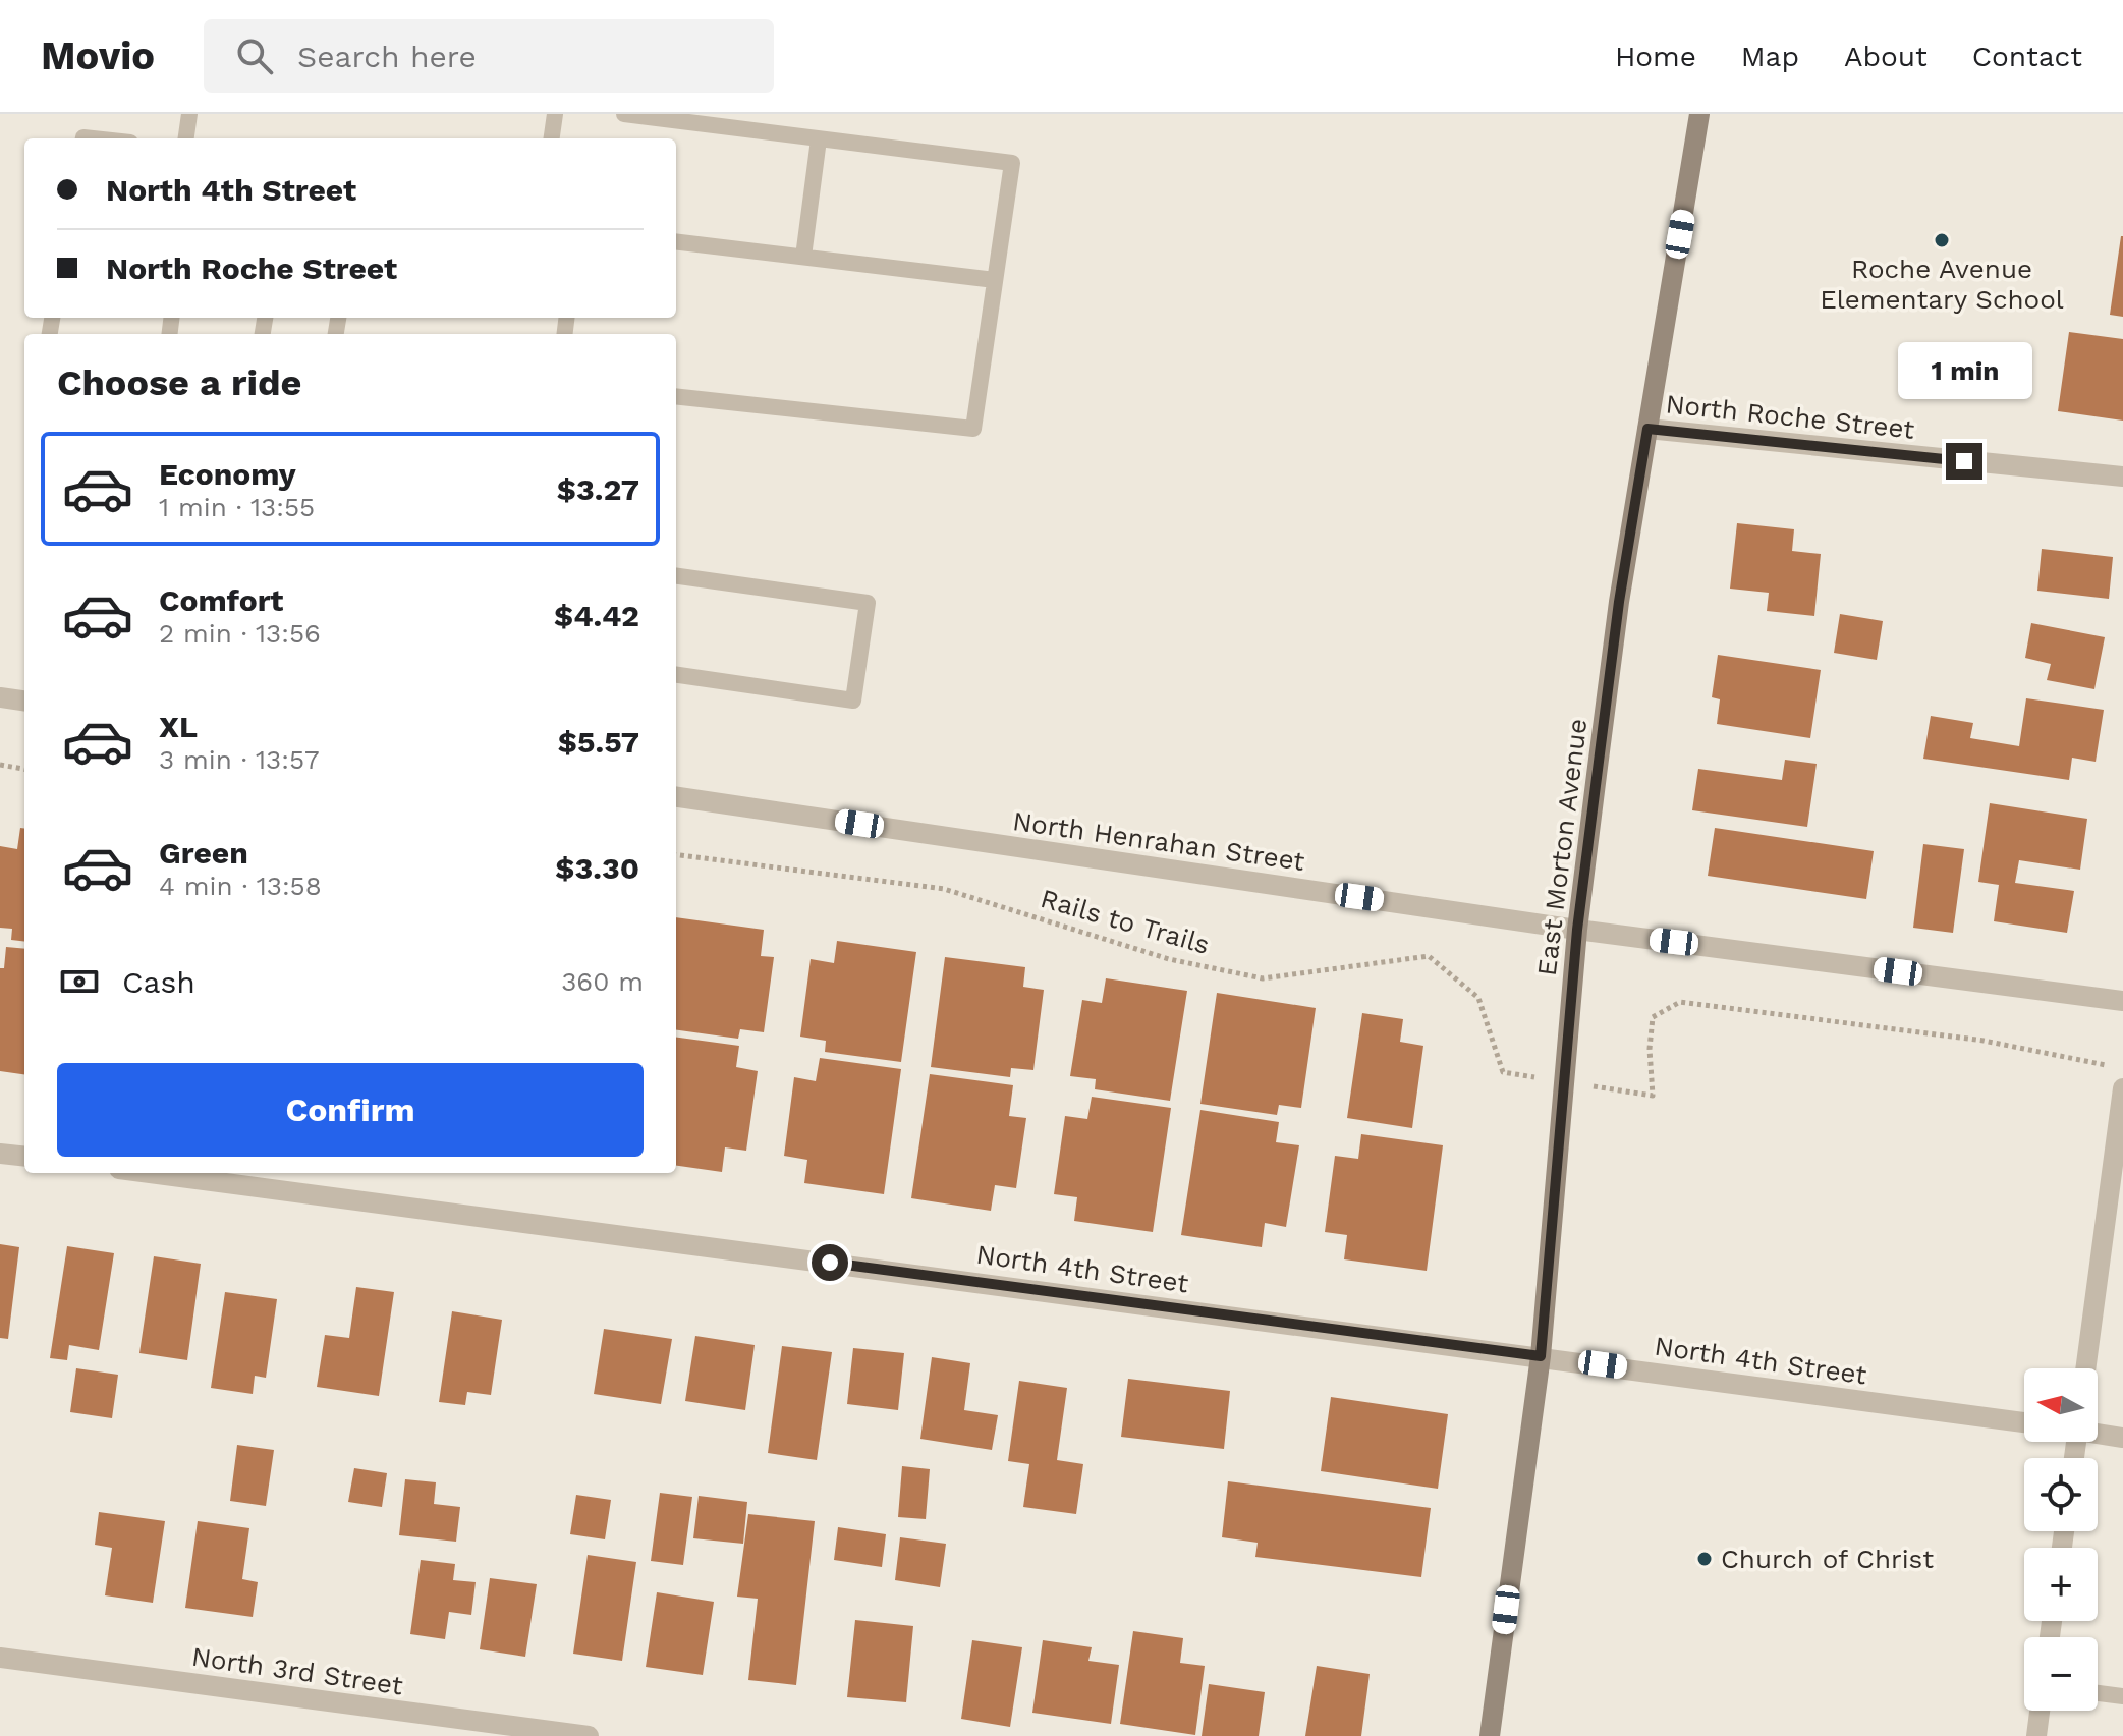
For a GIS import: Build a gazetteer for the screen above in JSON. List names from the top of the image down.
{
  "streets": {
    "main road": ["East Morton Avenue"],
    "street": [
      "North Roche Street",
      "North Henrahan Street",
      "North 4th Street",
      "North 3rd Street"
    ],
    "path": ["Rails to Trails"]
  },
  "crossings": [
    ["North Roche Street", "East Morton Avenue"],
    ["North Henrahan Street", "East Morton Avenue"],
    ["East Morton Avenue", "North 4th Street"]
  ],
  "places": ["Roche Avenue Elementary School", "Church of Christ"],
  "north": "left",
  "page": {
    "header": "Movio",
    "search": "Search here",
    "nav": [
      "Home",
      "Map",
      "About",
      "Contact"
    ],
    "banner": ["North 4th Street", "North Roche Street"],
    "heading": "Choose a ride",
    "bubble": "1 min",
    "list": [
      {
        "name": "Economy",
        "note": "1 min · 13:55",
        "value": "$3.27"
      },
      {
        "name": "Comfort",
        "note": "2 min · 13:56",
        "value": "$4.42"
      },
      {
        "name": "XL",
        "note": "3 min · 13:57",
        "value": "$5.57"
      },
      {
        "name": "Green",
        "note": "4 min · 13:58",
        "value": "$3.30"
      }
    ],
    "pay": ["Cash", "360 m"],
    "buttons": "Confirm",
    "map_buttons": ["+", "−"]
  }
}
